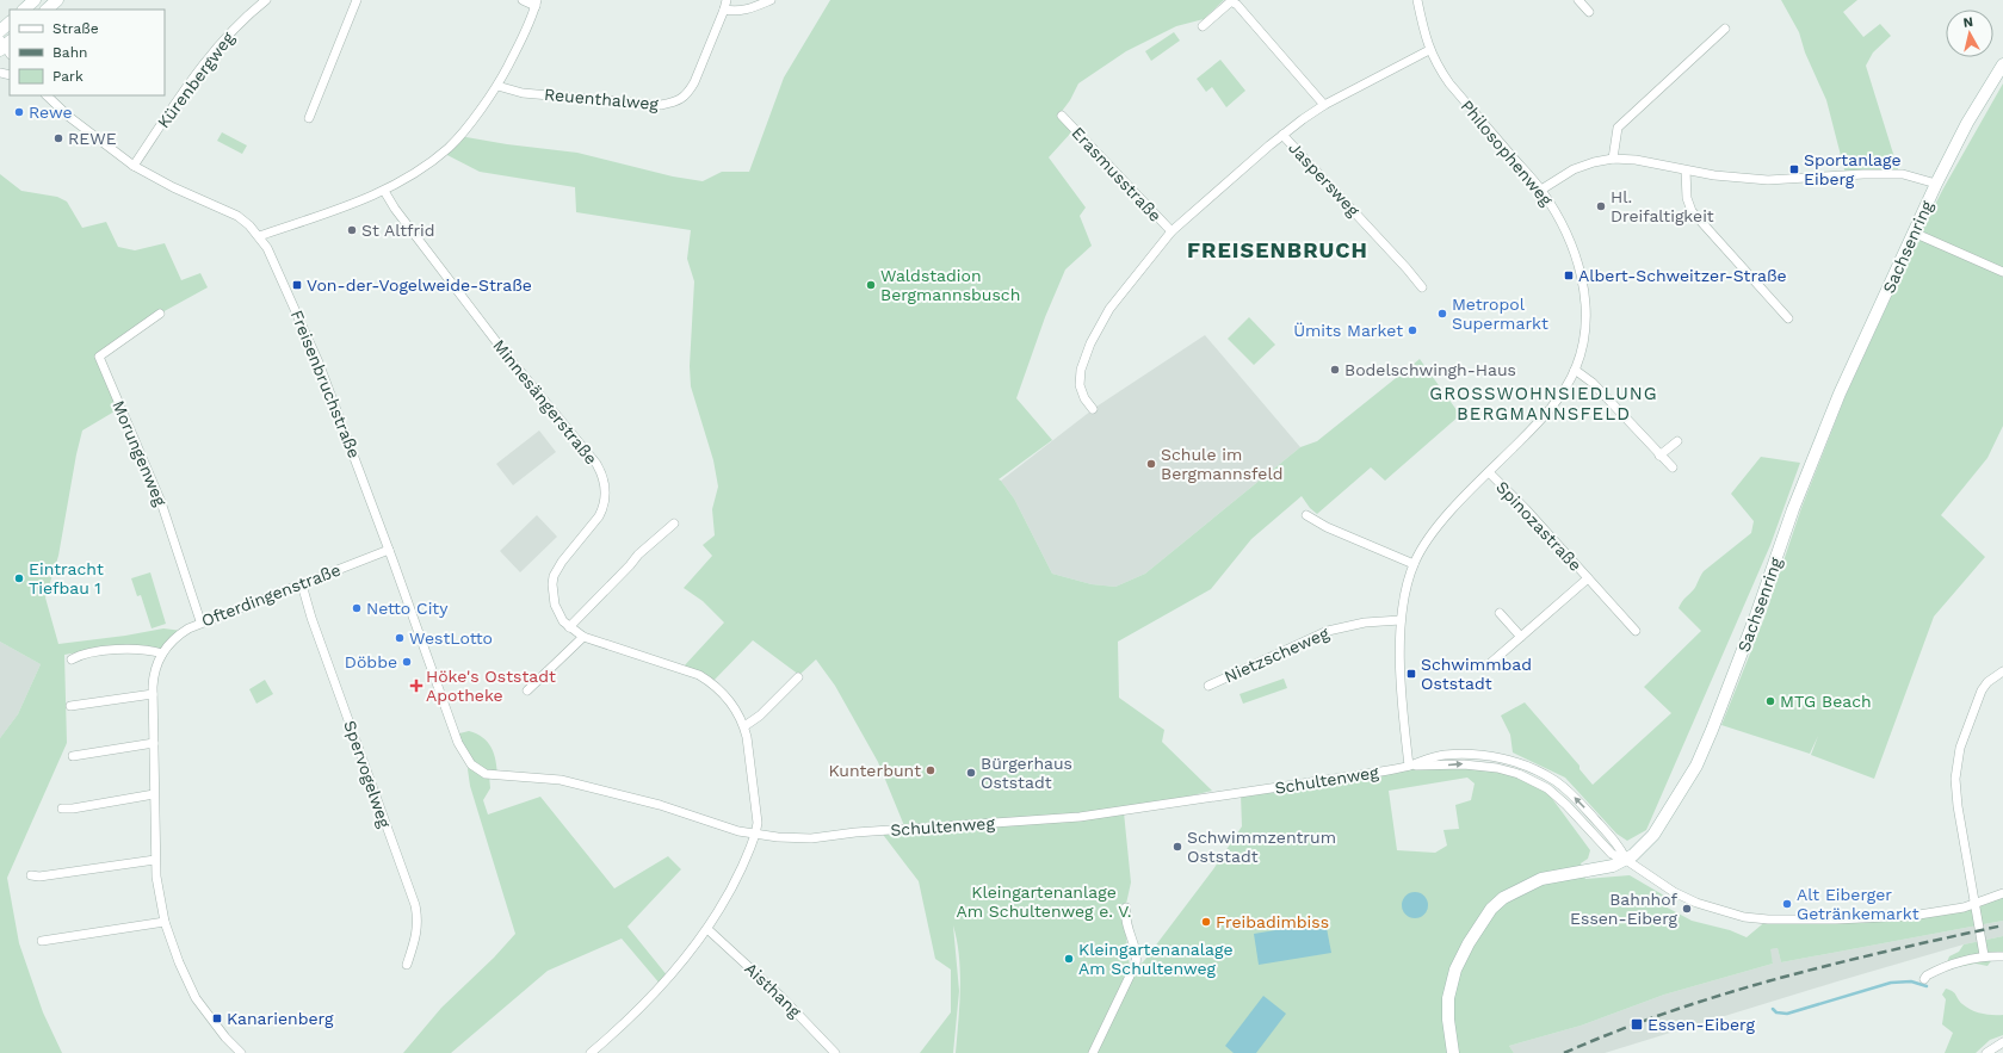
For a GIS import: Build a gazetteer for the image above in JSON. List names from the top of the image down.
{
  "streets": {
    "street": [
      "Kürenbergweg",
      "Reuenthalweg",
      "Philosophenweg",
      "Erasmusstraße",
      "Jaspersweg",
      "Sachsenring",
      "Freisenbruchstraße",
      "Minnesängerstraße",
      "Morungenweg",
      "Spinozastraße",
      "Ofterdingenstraße",
      "Nietzscheweg",
      "Spervogelweg",
      "Schultenweg",
      "Aisthang"
    ]
  },
  "crossings": [
    ["Kürenbergweg", "Freisenbruchstraße"],
    ["Philosophenweg", "Erasmusstraße"],
    ["Philosophenweg", "Spinozastraße"],
    ["Philosophenweg", "Nietzscheweg"],
    ["Philosophenweg", "Schultenweg"],
    ["Erasmusstraße", "Jaspersweg"],
    ["Sachsenring", "Schultenweg"],
    ["Freisenbruchstraße", "Ofterdingenstraße"],
    ["Freisenbruchstraße", "Schultenweg"],
    ["Minnesängerstraße", "Schultenweg"],
    ["Morungenweg", "Ofterdingenstraße"],
    ["Ofterdingenstraße", "Spervogelweg"]
  ],
  "districts": ["FREISENBRUCH", "GROSSWOHNSIEDLUNG BERGMANNSFELD"],
  "parks": ["Kleingartenanlage Am Schultenweg e. V."],
  "places": {
    "other": [
      "Rewe",
      "REWE",
      "Hl. Dreifaltigkeit",
      "St Altfrid",
      "Waldstadion Bergmannsbusch",
      "Metropol Supermarkt",
      "Ümits Market",
      "Bodelschwingh-Haus",
      "Schule im Bergmannsfeld",
      "Eintracht Tiefbau 1",
      "Netto City",
      "WestLotto",
      "Döbbe",
      "MTG Beach",
      "Kunterbunt",
      "Bürgerhaus Oststadt",
      "Schwimmzentrum Oststadt",
      "Alt Eiberger Getränkemarkt",
      "Bahnhof Essen-Eiberg",
      "Freibadimbiss",
      "Kleingartenanalage Am Schultenweg"
    ],
    "transit": [
      "Sportanlage Eiberg",
      "Albert-Schweitzer-Straße",
      "Von-der-Vogelweide-Straße",
      "Schwimmbad Oststadt",
      "Kanarienberg",
      "Essen-Eiberg"
    ],
    "health": ["Höke's Oststadt Apotheke"]
  },
  "legend": ["Straße", "Bahn", "Park"],
  "north": "top"
}
